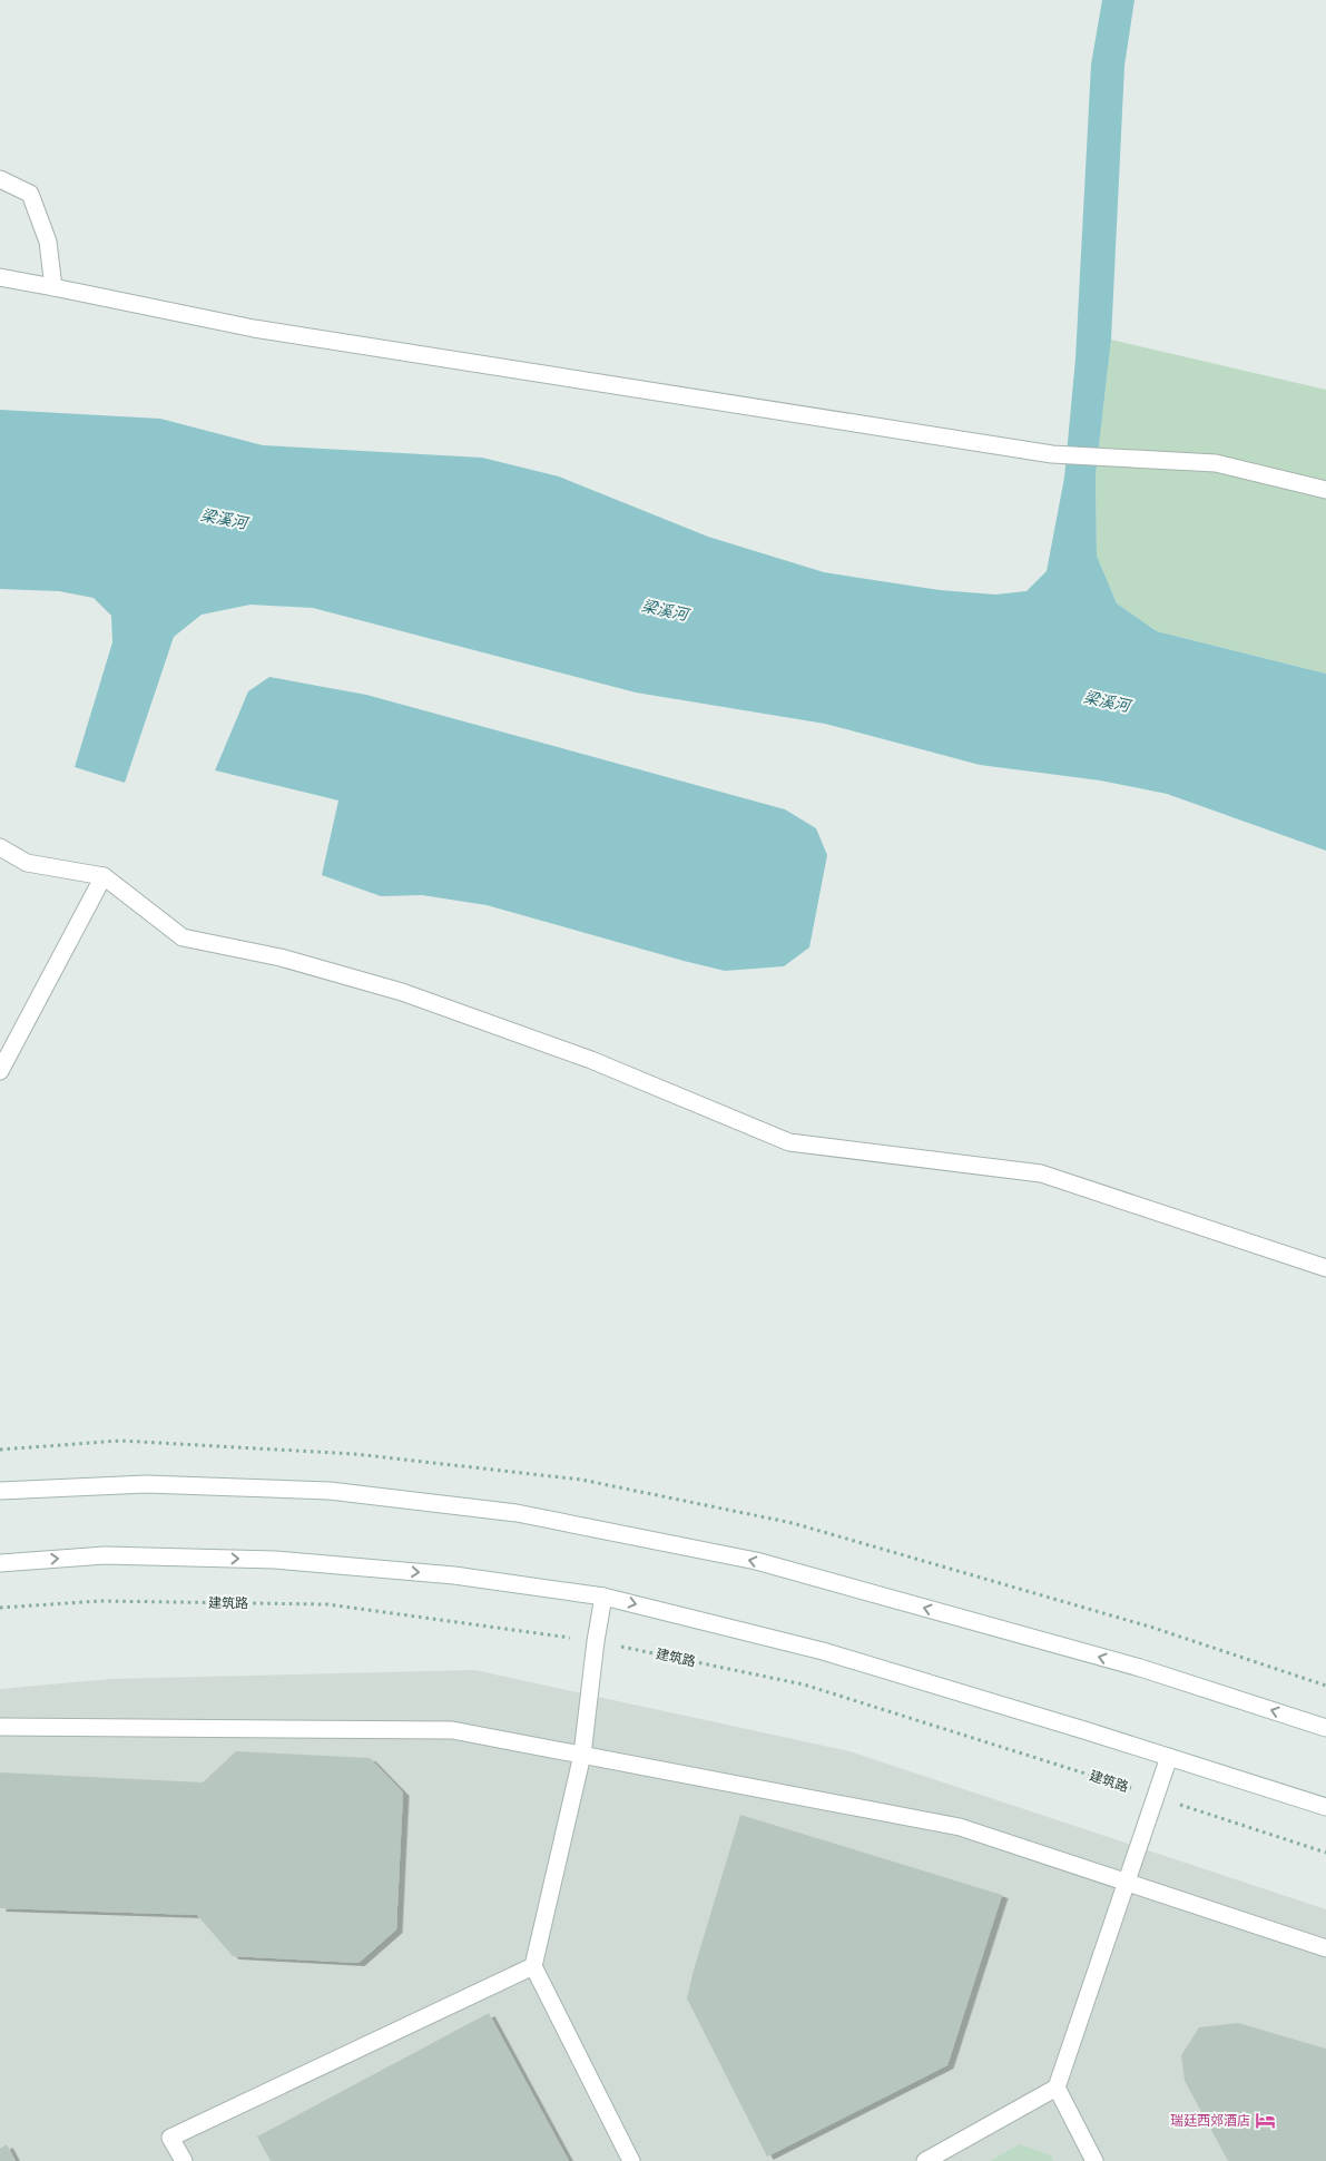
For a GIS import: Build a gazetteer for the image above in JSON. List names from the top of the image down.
{
  "streets": {
    "path": ["建筑路"]
  },
  "water": ["梁溪河"],
  "places": {
    "hotel": ["瑞廷西郊酒店"]
  }
}
